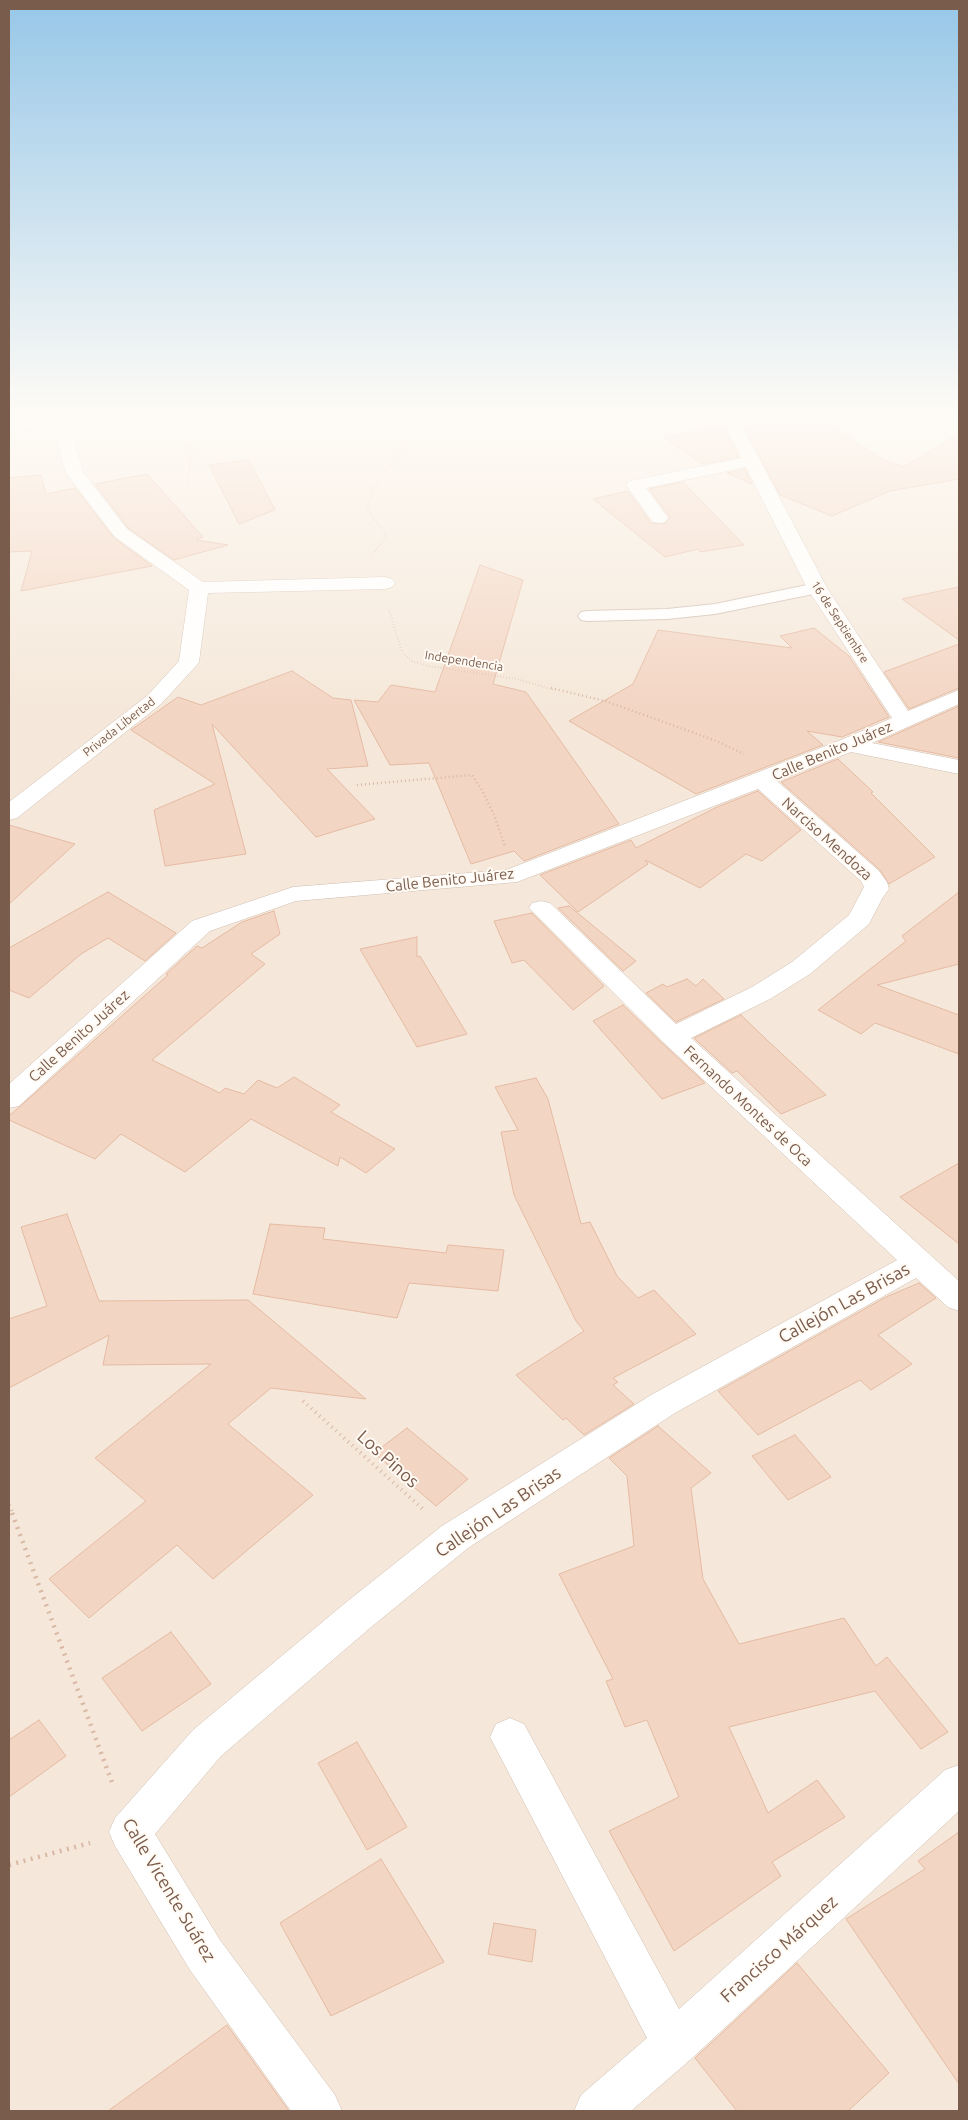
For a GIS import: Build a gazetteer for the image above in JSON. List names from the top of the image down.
{
  "streets": {
    "street": [
      "16 de Septiembre",
      "Privada Libertad",
      "Calle Benito Juárez",
      "Narciso Mendoza",
      "Fernando Montes de Oca",
      "Callejón Las Brisas",
      "Calle Vicente Suárez",
      "Francisco Márquez"
    ],
    "path": ["Independencia", "Los Pinos"]
  },
  "crossings": [
    ["16 de Septiembre", "Calle Benito Juárez"],
    ["Independencia", "Calle Benito Juárez"],
    ["Independencia", "Narciso Mendoza"],
    ["Calle Benito Juárez", "Narciso Mendoza"],
    ["Narciso Mendoza", "Fernando Montes de Oca"],
    ["Fernando Montes de Oca", "Callejón Las Brisas"],
    ["Callejón Las Brisas", "Los Pinos"],
    ["Callejón Las Brisas", "Calle Vicente Suárez"]
  ]
}
